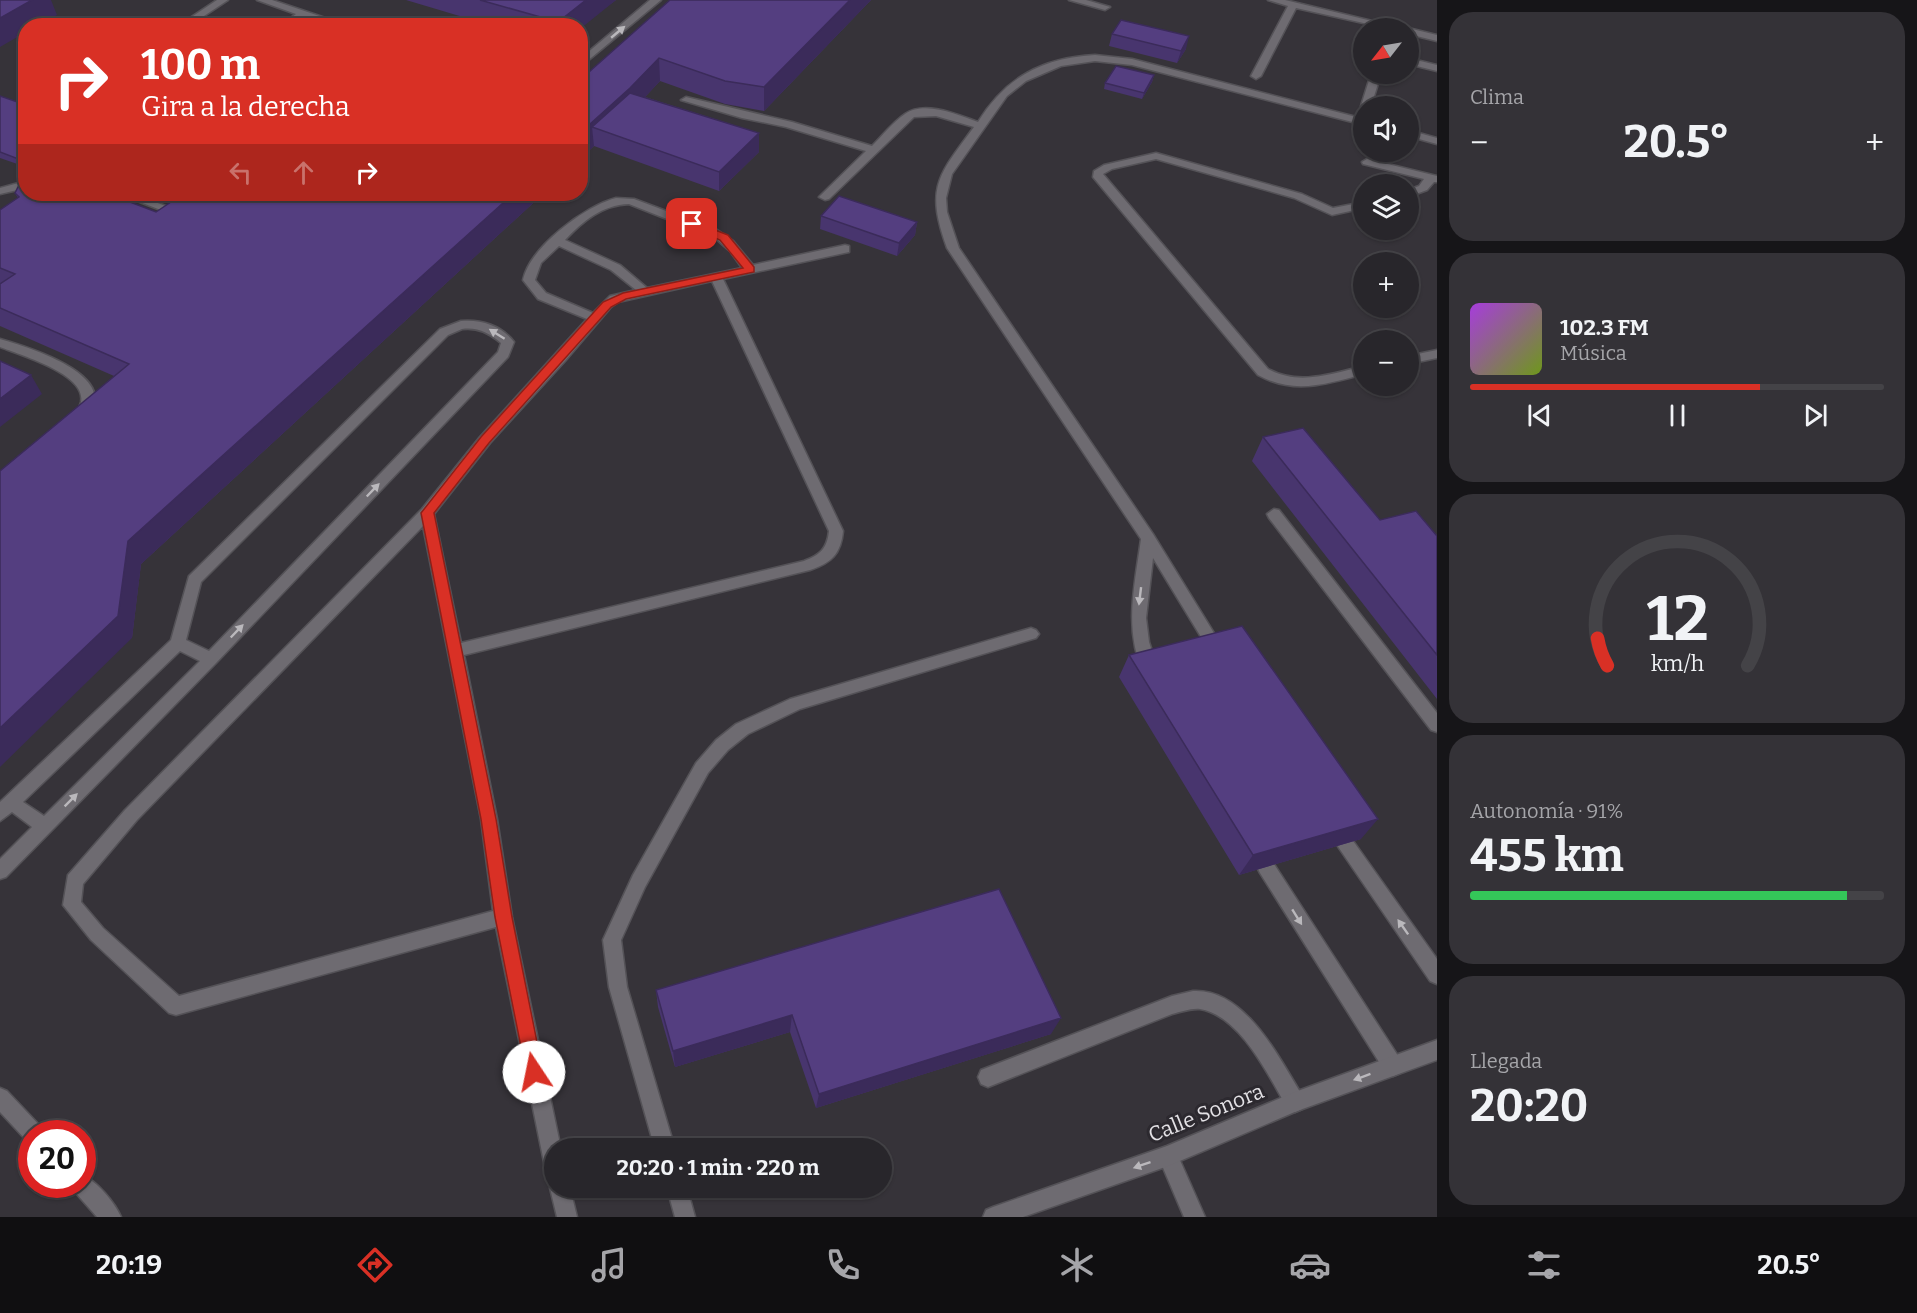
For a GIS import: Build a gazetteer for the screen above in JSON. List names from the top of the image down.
{
  "streets": {
    "street": ["Calle Sonora"]
  },
  "one_way": ["Calle Sonora"],
  "north": "bottom left",
  "page": {
    "tile": [
      "Clima",
      ["Autonomía · 91%", "455 km"],
      ["Llegada", "20:20"]
    ],
    "map_buttons": ["+", "−"],
    "turn": ["100 m", "Gira a la derecha"],
    "heat": ["−", "20.5°", "+"],
    "song": ["102.3 FM", "Música"],
    "limit": "20",
    "trip": "20:20 · 1 min · 220 m",
    "tabs": ["20:19", "20.5°"],
    "gauge": ["12", "km/h"]
  }
}
